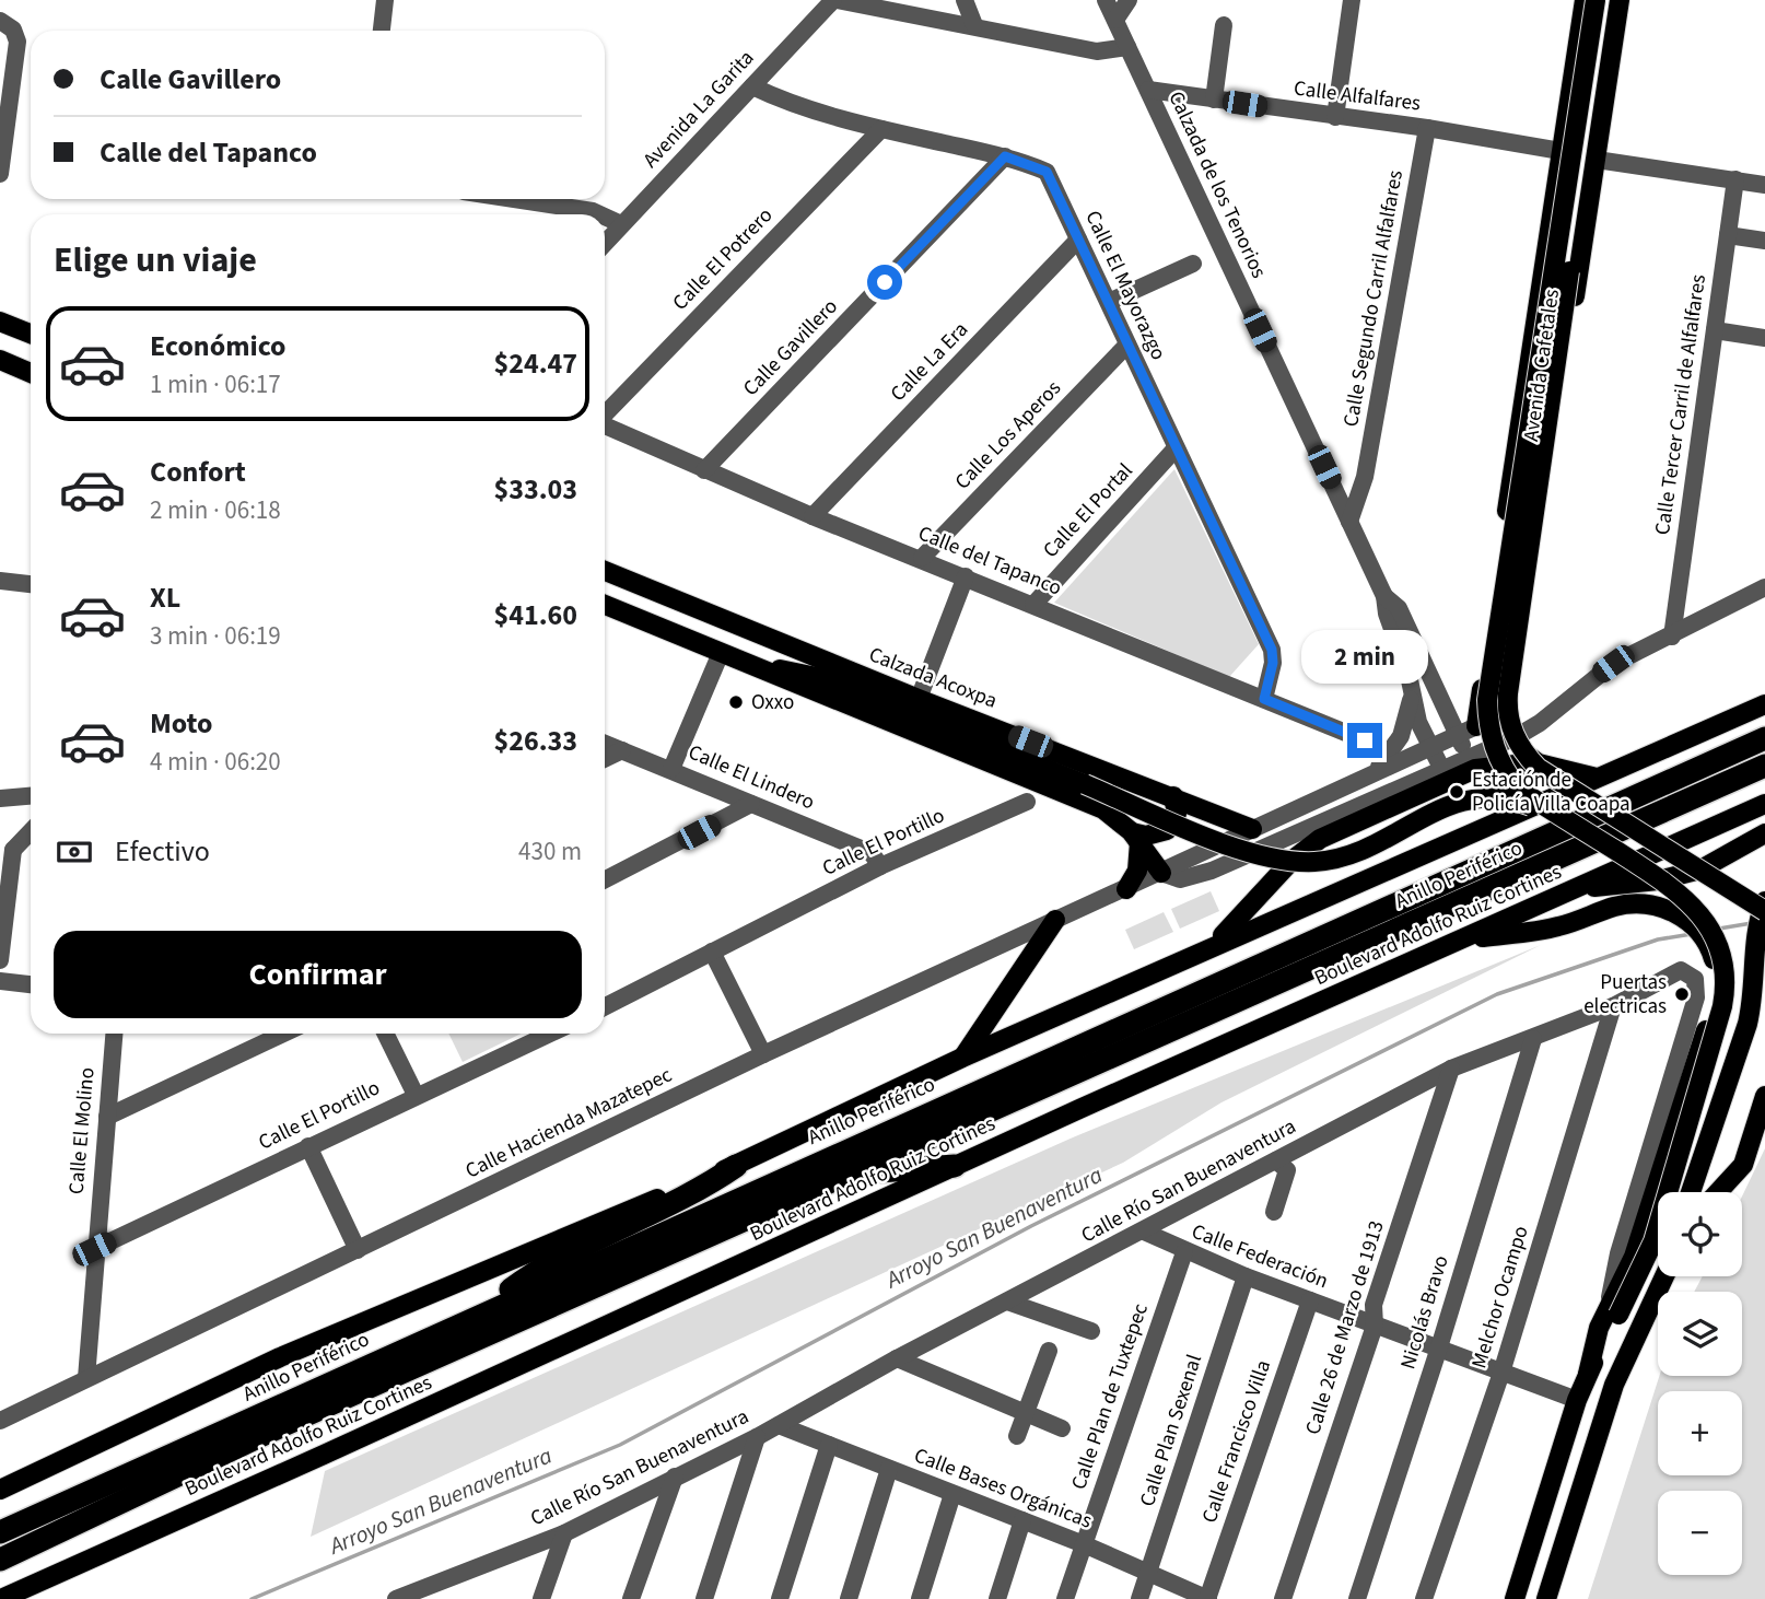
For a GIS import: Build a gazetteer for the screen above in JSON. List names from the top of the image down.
{
  "streets": {
    "highway": ["Anillo Periférico"],
    "main road": ["Avenida Cafetales", "Calzada Acoxpa", "Boulevard Adolfo Ruiz Cortines"],
    "street": [
      "Calle Alfalfares",
      "Avenida La Garita",
      "Calzada de los Tenorios",
      "Calle El Potrero",
      "Calle El Mayorazgo",
      "Calle Segundo Carril Alfalfares",
      "Calle Gavillero",
      "Calle La Era",
      "Calle Tercer Carril de Alfalfares",
      "Calle Los Aperos",
      "Calle El Portal",
      "Calle del Tapanco",
      "Calle El Lindero",
      "Calle El Portillo",
      "Calle Hacienda Mazatepec",
      "Calle El Molino",
      "Calle Río San Buenaventura",
      "Calle Federación",
      "Melchor Ocampo",
      "Nicolás Bravo",
      "Calle 26 de Marzo de 1913",
      "Calle Plan de Tuxtepec",
      "Calle Plan Sexenal",
      "Calle Francisco Villa",
      "Calle Bases Orgánicas"
    ]
  },
  "crossings": [
    ["Calle Alfalfares", "Calzada de los Tenorios"],
    ["Calle Alfalfares", "Calle Segundo Carril Alfalfares"],
    ["Calle Alfalfares", "Avenida Cafetales"],
    ["Avenida La Garita", "Calle El Mayorazgo"],
    ["Calzada de los Tenorios", "Calle Segundo Carril Alfalfares"],
    ["Calzada de los Tenorios", "Calle Hacienda Mazatepec"],
    ["Calle El Potrero", "Calle El Mayorazgo"],
    ["Calle El Mayorazgo", "Calle Gavillero"],
    ["Calle El Mayorazgo", "Calle La Era"],
    ["Calle El Mayorazgo", "Calle Los Aperos"],
    ["Calle El Mayorazgo", "Calle El Portal"],
    ["Calle El Mayorazgo", "Calle del Tapanco"],
    ["Calle Gavillero", "Calle del Tapanco"],
    ["Calle La Era", "Calle del Tapanco"],
    ["Avenida Cafetales", "Calle Hacienda Mazatepec"],
    ["Calle Tercer Carril de Alfalfares", "Calle Hacienda Mazatepec"],
    ["Calle Los Aperos", "Calle del Tapanco"],
    ["Calle El Portal", "Calle del Tapanco"],
    ["Calzada Acoxpa", "Calle Hacienda Mazatepec"],
    ["Calle El Lindero", "Calle El Portillo"],
    ["Calle El Portillo", "Calle El Molino"],
    ["Calle Hacienda Mazatepec", "Calle El Molino"],
    ["Calle Río San Buenaventura", "Calle Federación"],
    ["Calle Río San Buenaventura", "Melchor Ocampo"],
    ["Calle Río San Buenaventura", "Nicolás Bravo"],
    ["Calle Río San Buenaventura", "Calle 26 de Marzo de 1913"],
    ["Calle Río San Buenaventura", "Calle Bases Orgánicas"],
    ["Calle Federación", "Melchor Ocampo"],
    ["Calle Federación", "Nicolás Bravo"],
    ["Calle Federación", "Calle 26 de Marzo de 1913"],
    ["Calle Federación", "Calle Plan de Tuxtepec"],
    ["Calle Federación", "Calle Plan Sexenal"],
    ["Calle Federación", "Calle Francisco Villa"],
    ["Calle Plan de Tuxtepec", "Calle Bases Orgánicas"],
    ["Calle Plan Sexenal", "Calle Bases Orgánicas"],
    ["Calle Francisco Villa", "Calle Bases Orgánicas"]
  ],
  "water": ["Arroyo San Buenaventura"],
  "places": ["Oxxo", "Estación de Policía Villa Coapa", "Puertas electricas"],
  "page": {
    "banner": ["Calle Gavillero", "Calle del Tapanco"],
    "heading": "Elige un viaje",
    "list": [
      {
        "name": "Económico",
        "note": "1 min · 06:17",
        "value": "$24.47"
      },
      {
        "name": "Confort",
        "note": "2 min · 06:18",
        "value": "$33.03"
      },
      {
        "name": "XL",
        "note": "3 min · 06:19",
        "value": "$41.60"
      },
      {
        "name": "Moto",
        "note": "4 min · 06:20",
        "value": "$26.33"
      }
    ],
    "bubble": "2 min",
    "pay": ["Efectivo", "430 m"],
    "buttons": "Confirmar",
    "map_buttons": ["+", "−"]
  }
}
